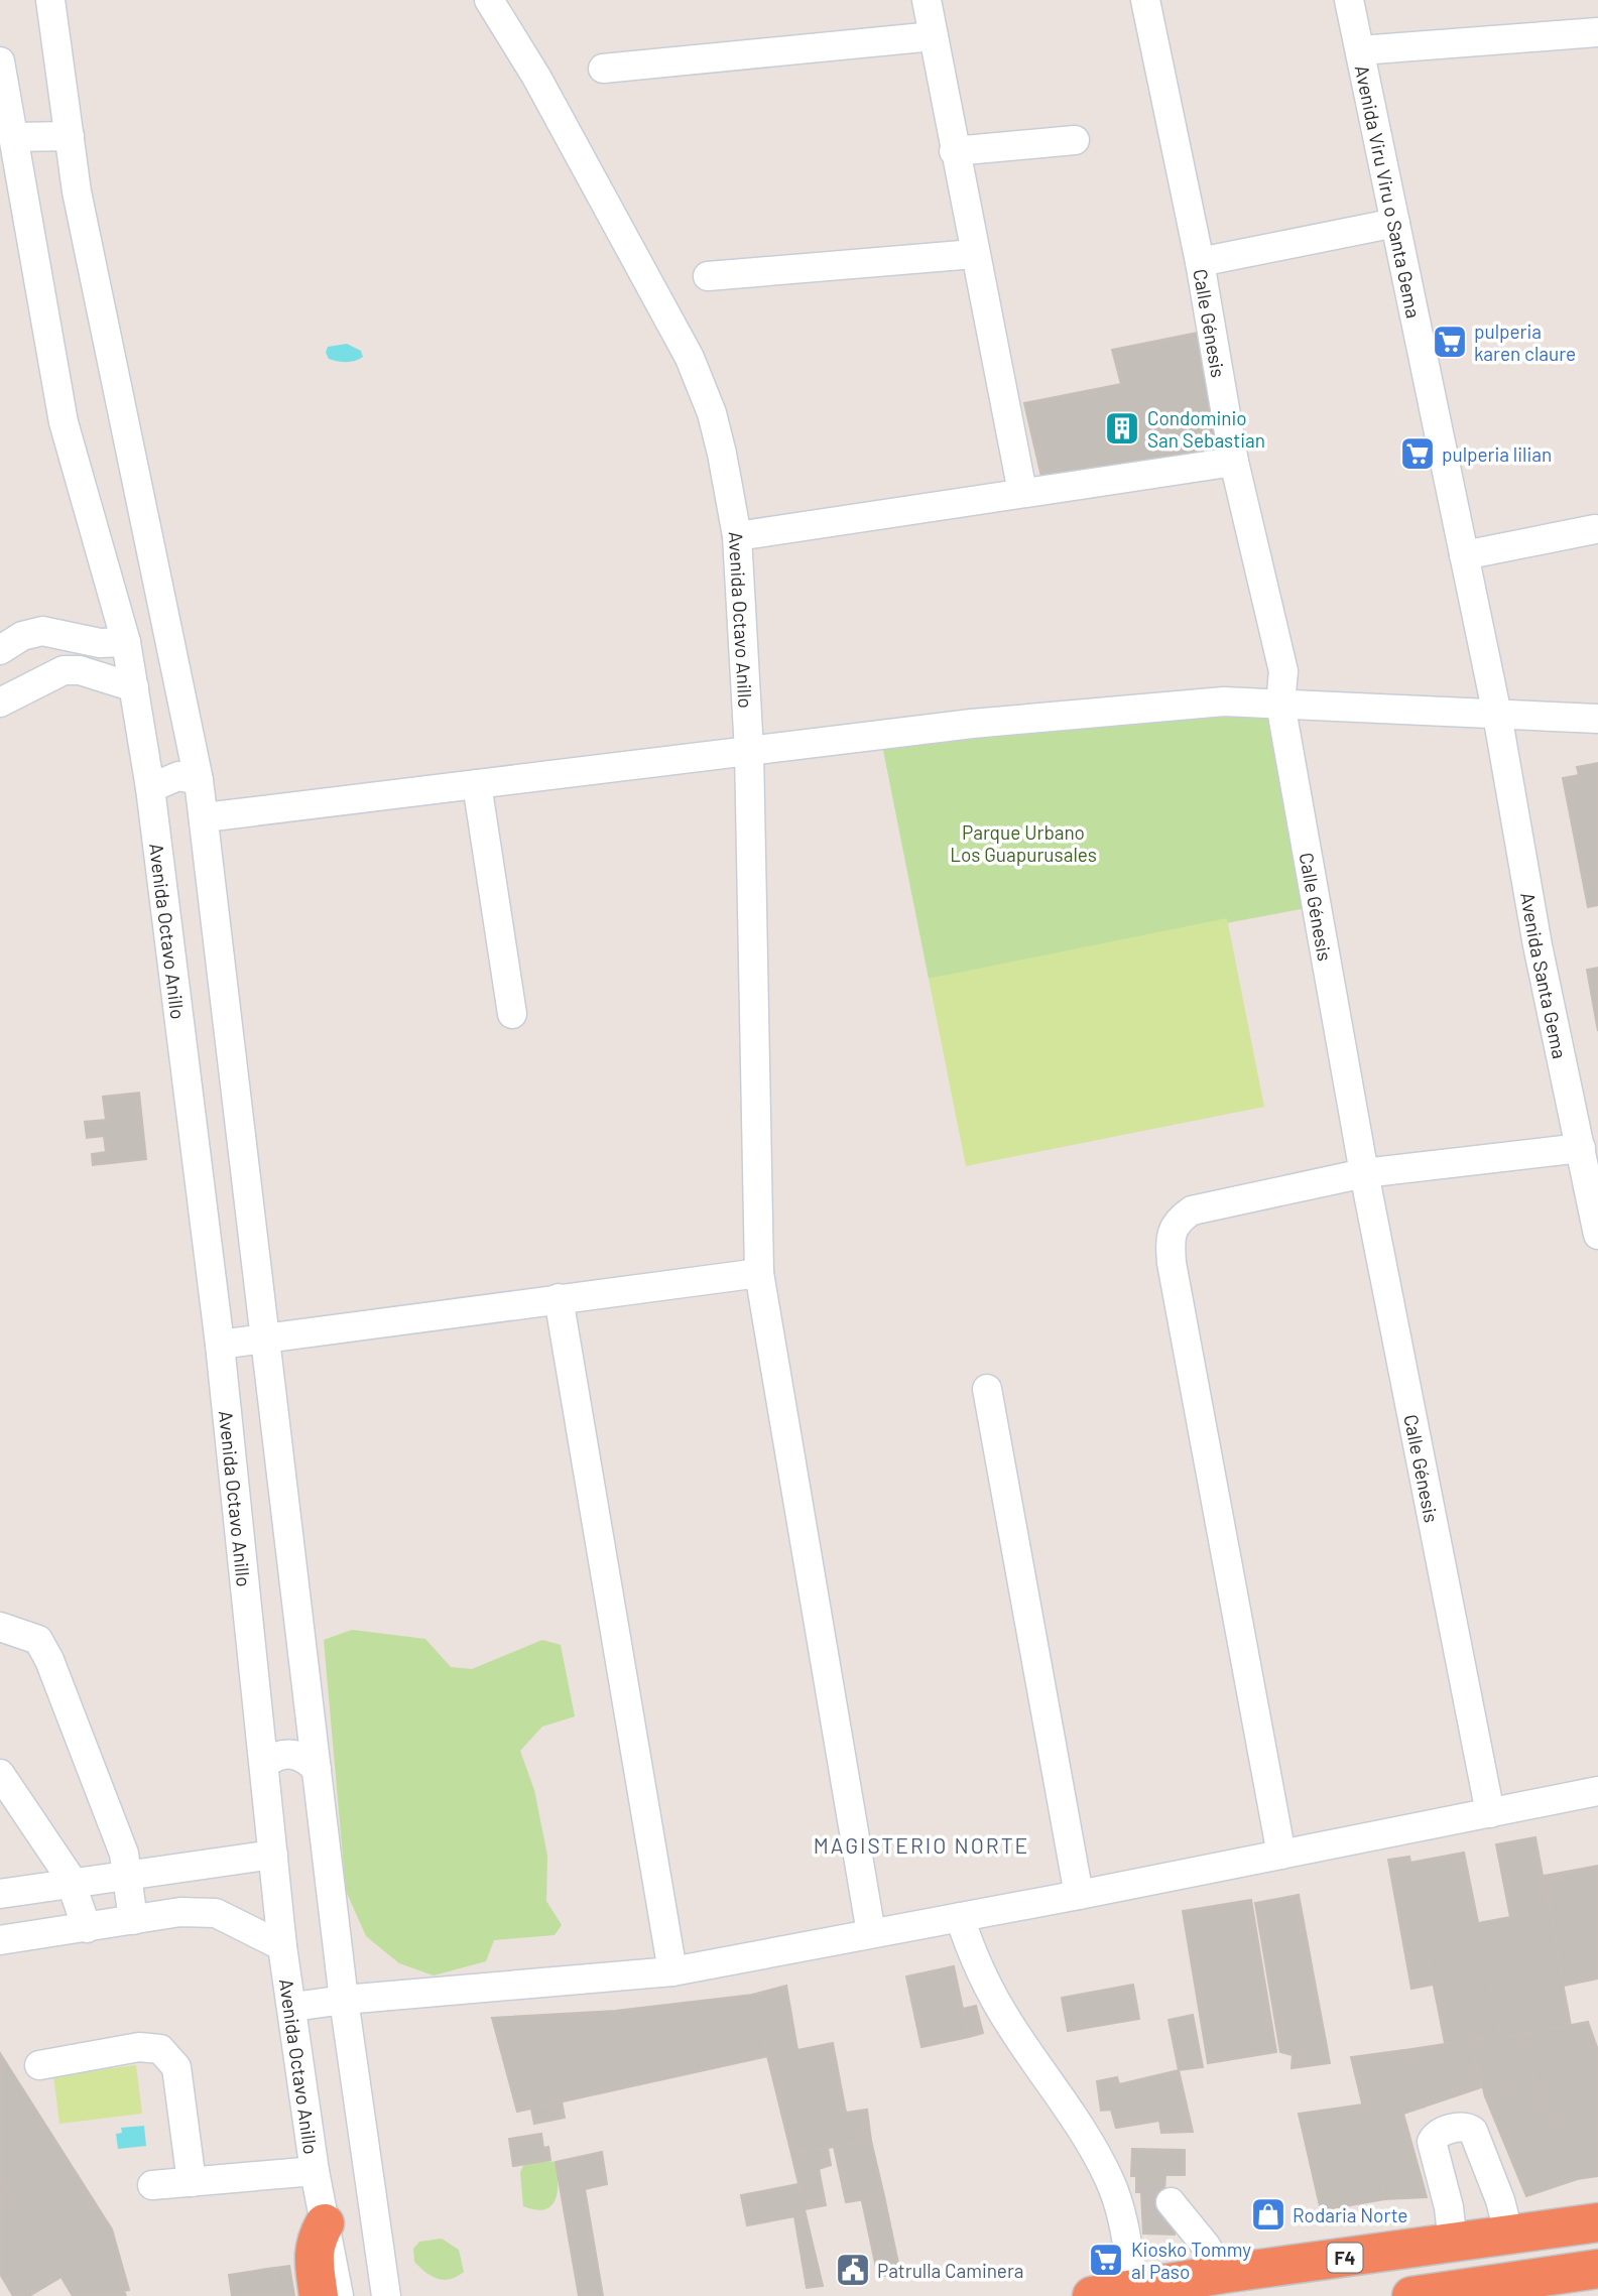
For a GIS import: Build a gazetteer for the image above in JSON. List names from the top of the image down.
{
  "streets": {
    "highway": ["F4"],
    "street": [
      "Avenida Viru Viru o Santa Gema",
      "Calle Génesis",
      "Avenida Octavo Anillo",
      "Avenida Santa Gema"
    ]
  },
  "crossings": [
    ["Avenida Viru Viru o Santa Gema", "Avenida Santa Gema"]
  ],
  "districts": ["MAGISTERIO NORTE"],
  "parks": ["Parque Urbano Los Guapurusales"],
  "places": {
    "supermarket": ["pulperia karen claure", "pulperia lilian", "Kiosko Tommy al Paso"],
    "building": ["Condominio San Sebastian"],
    "shop": ["Rodaria Norte"],
    "public building": ["Patrulla Caminera"]
  }
}
